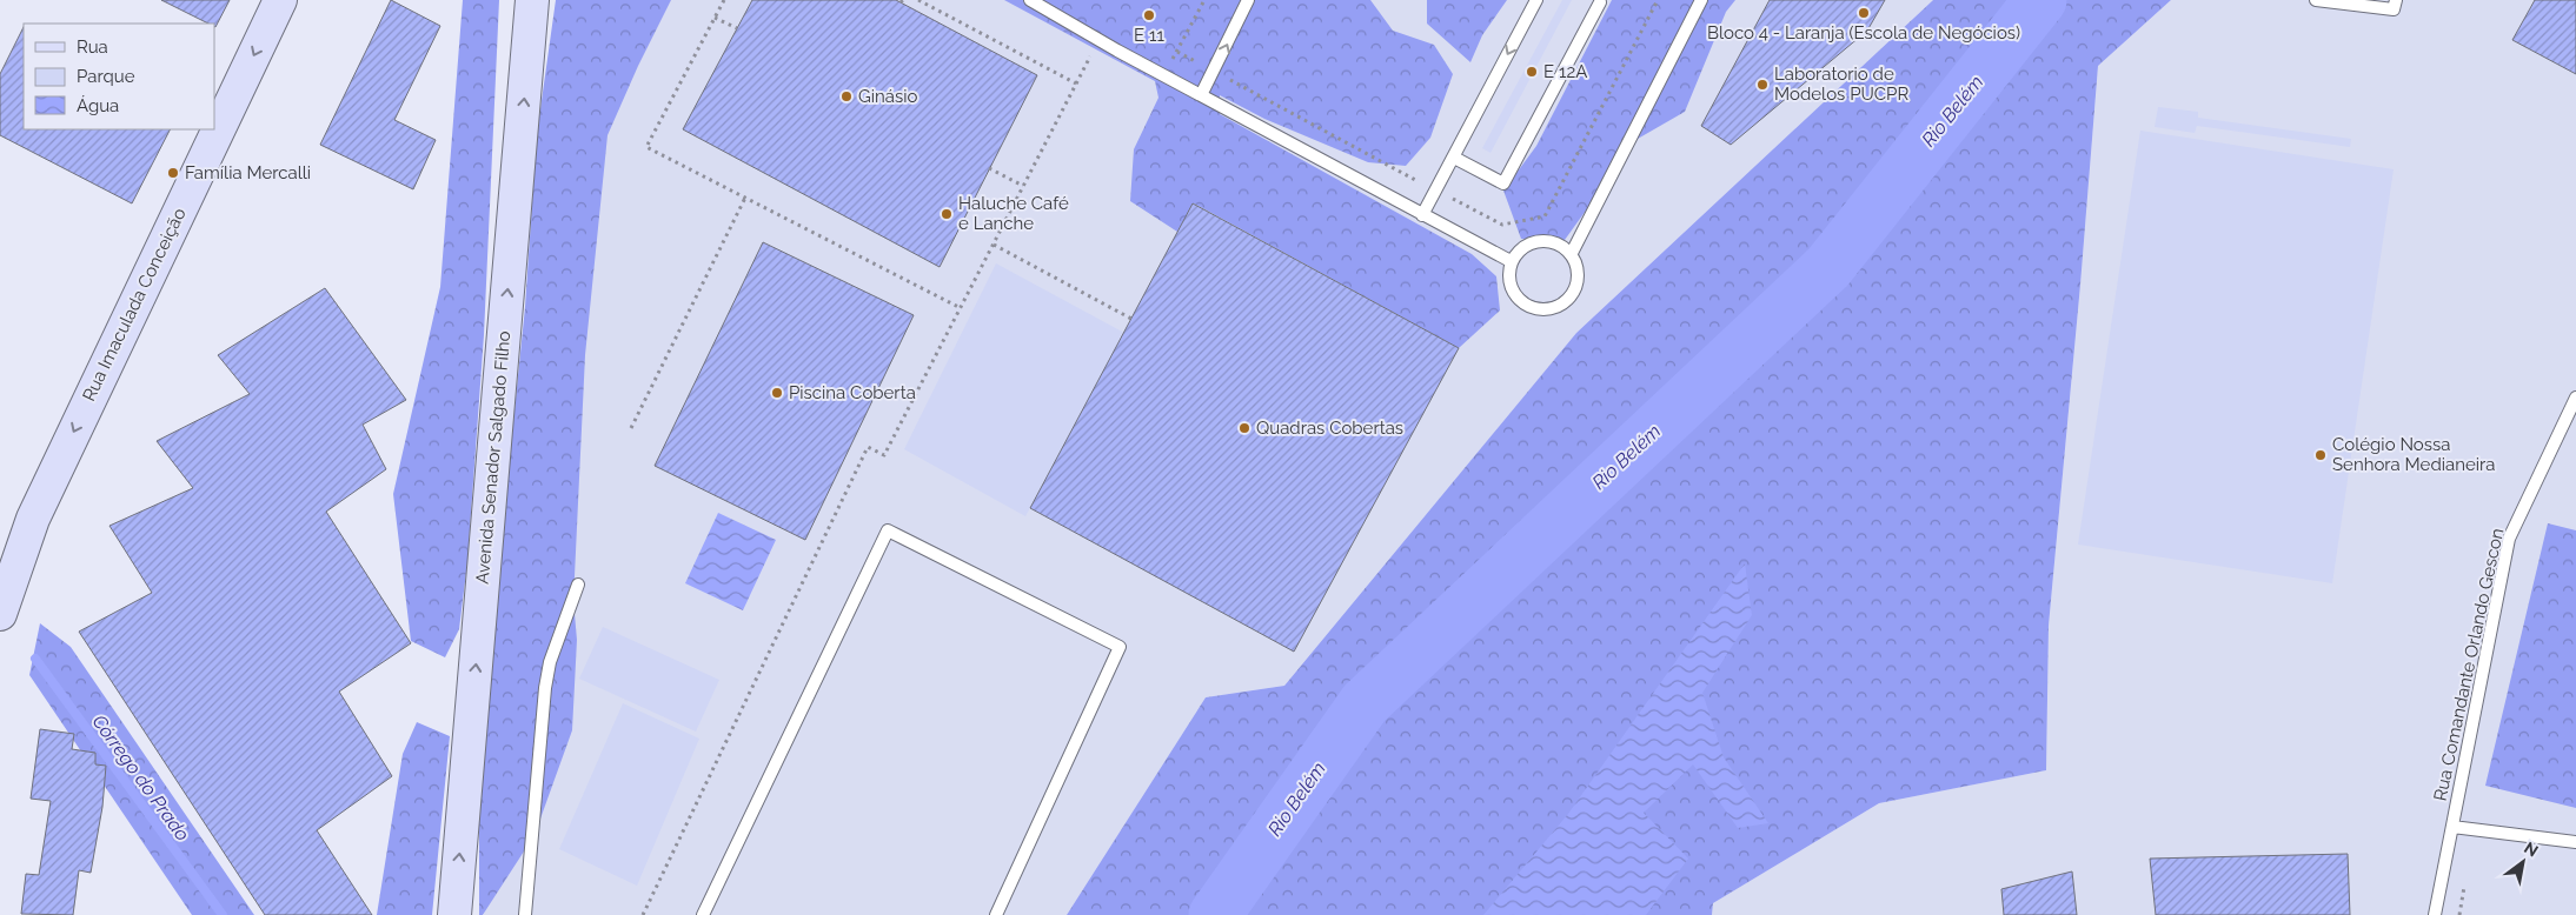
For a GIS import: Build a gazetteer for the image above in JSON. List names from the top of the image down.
{
  "streets": {
    "main road": ["Rua Imaculada Conceição", "Avenida Senador Salgado Filho"],
    "lane": ["Rua Comandante Orlando Gescon"]
  },
  "one_way": ["Rua Imaculada Conceição", "Avenida Senador Salgado Filho"],
  "water": ["Rio Belém", "Córrego do Prado"],
  "places": [
    "Bloco 4 - Laranja (Escola de Negócios)",
    "E 11",
    "E 12A",
    "Laboratorio de Modelos PUCPR",
    "Ginásio",
    "Família Mercalli",
    "Haluche Café e Lanche",
    "Piscina Coberta",
    "Quadras Cobertas",
    "Colégio Nossa Senhora Medianeira"
  ],
  "legend": ["Rua", "Parque", "Água"],
  "north": "top right"
}
